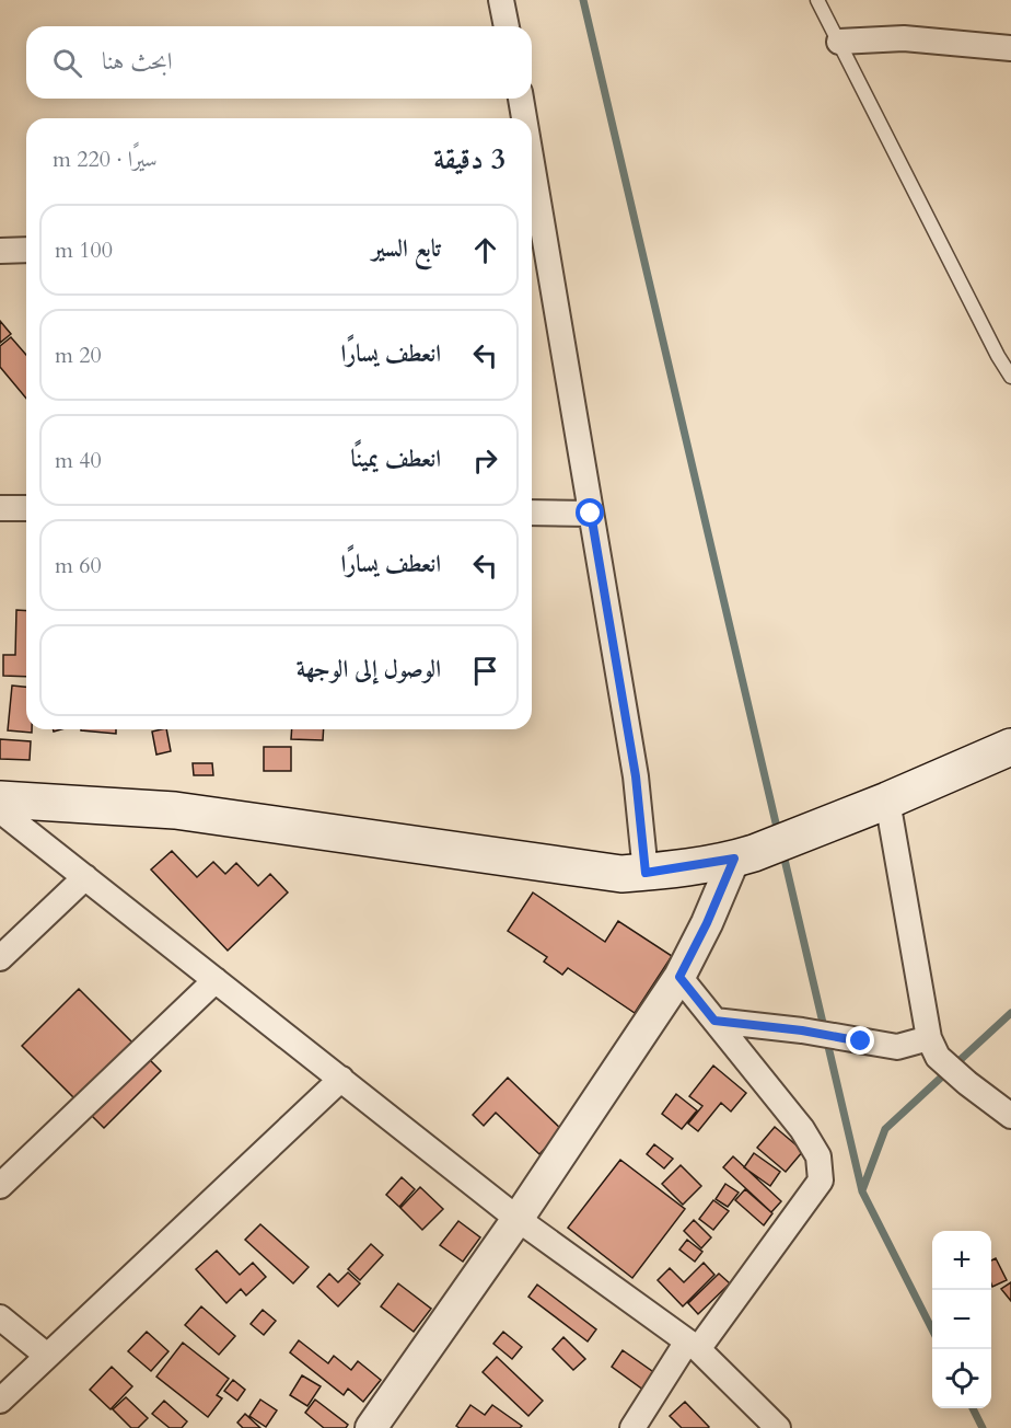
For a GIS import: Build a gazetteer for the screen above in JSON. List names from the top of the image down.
{
  "page": {
    "search": "ابحث هنا",
    "heading": ["3 دقيقة", "سيرًا · 220 m"],
    "list": [
      ["تابع السير", "100 m"],
      ["انعطف يسارًا", "20 m"],
      ["انعطف يمينًا", "40 m"],
      ["انعطف يسارًا", "60 m"],
      "الوصول إلى الوجهة"
    ],
    "map_buttons": ["+", "−"]
  }
}
